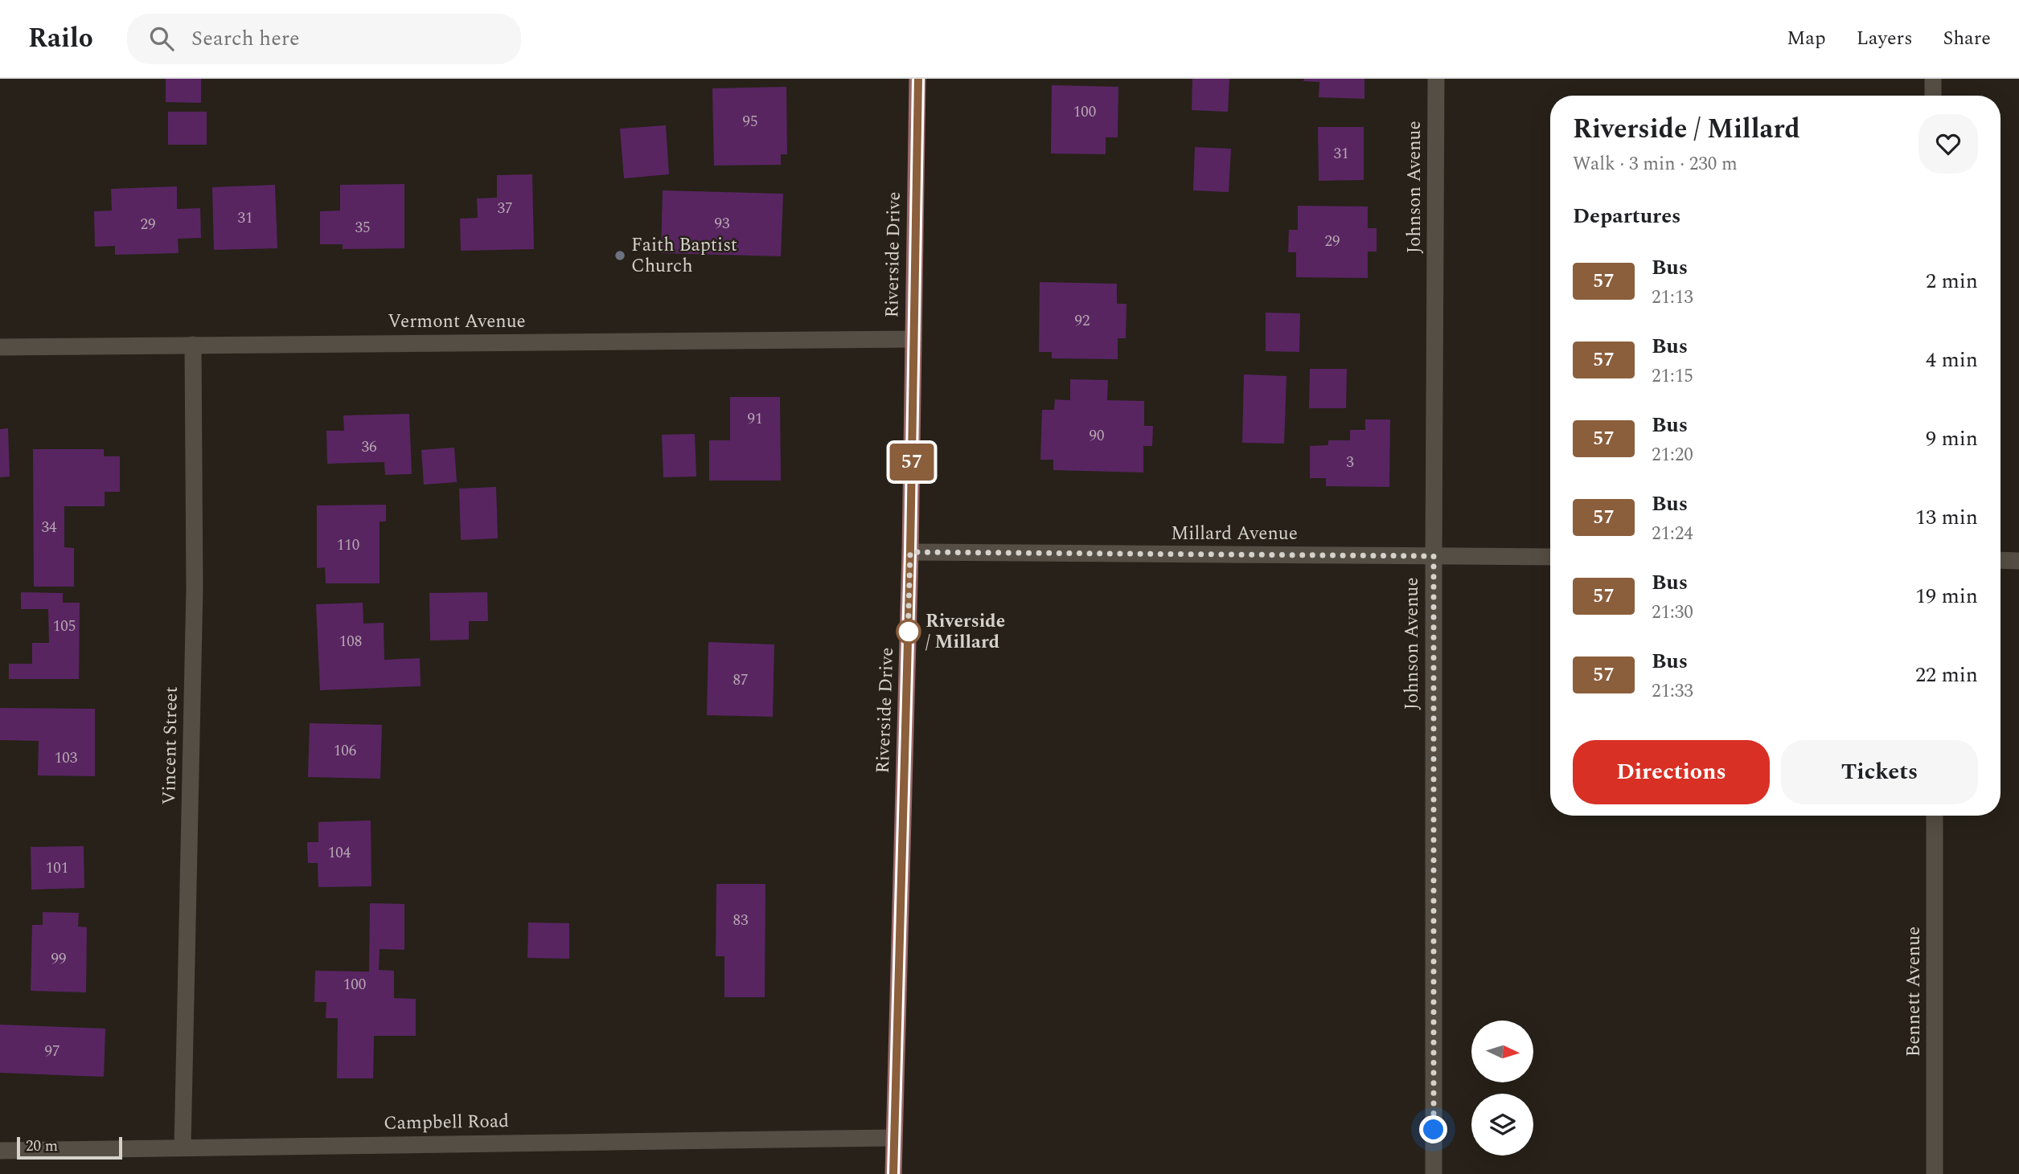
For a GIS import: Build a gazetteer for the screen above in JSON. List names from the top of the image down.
{
  "streets": {
    "main road": ["Riverside Drive"],
    "street": [
      "Johnson Avenue",
      "Vermont Avenue",
      "Millard Avenue",
      "Vincent Street",
      "Bennett Avenue",
      "Campbell Road"
    ]
  },
  "crossings": [
    ["Johnson Avenue", "Millard Avenue"],
    ["Riverside Drive", "Vermont Avenue"],
    ["Riverside Drive", "Millard Avenue"],
    ["Riverside Drive", "Campbell Road"],
    ["Vermont Avenue", "Vincent Street"],
    ["Vincent Street", "Campbell Road"]
  ],
  "places": ["Faith Baptist Church", "Riverside / Millard"],
  "lines": ["bus line 57"],
  "house_numbers": [
    "100",
    "95",
    "31",
    "37",
    "31",
    "93",
    "29",
    "35",
    "29",
    "92",
    "91",
    "90",
    "36",
    "3",
    "34",
    "110",
    "105",
    "108",
    "87",
    "106",
    "103",
    "104",
    "101",
    "83",
    "99",
    "100",
    "97"
  ],
  "scale_bar": "20 m",
  "north": "right",
  "page": {
    "header": "Railo",
    "search": "Search here",
    "nav": ["Map", "Layers", "Share"],
    "on_map": "57",
    "heading": [
      ["Riverside / Millard", "Walk · 3 min · 230 m"],
      "Departures"
    ],
    "list": [
      {
        "mark": "57",
        "name": "Bus",
        "note": "21:13",
        "value": "2 min"
      },
      {
        "mark": "57",
        "name": "Bus",
        "note": "21:15",
        "value": "4 min"
      },
      {
        "mark": "57",
        "name": "Bus",
        "note": "21:20",
        "value": "9 min"
      },
      {
        "mark": "57",
        "name": "Bus",
        "note": "21:24",
        "value": "13 min"
      },
      {
        "mark": "57",
        "name": "Bus",
        "note": "21:30",
        "value": "19 min"
      },
      {
        "mark": "57",
        "name": "Bus",
        "note": "21:33",
        "value": "22 min"
      }
    ],
    "buttons": ["Directions", "Tickets"],
    "scale": "20 m"
  }
}
